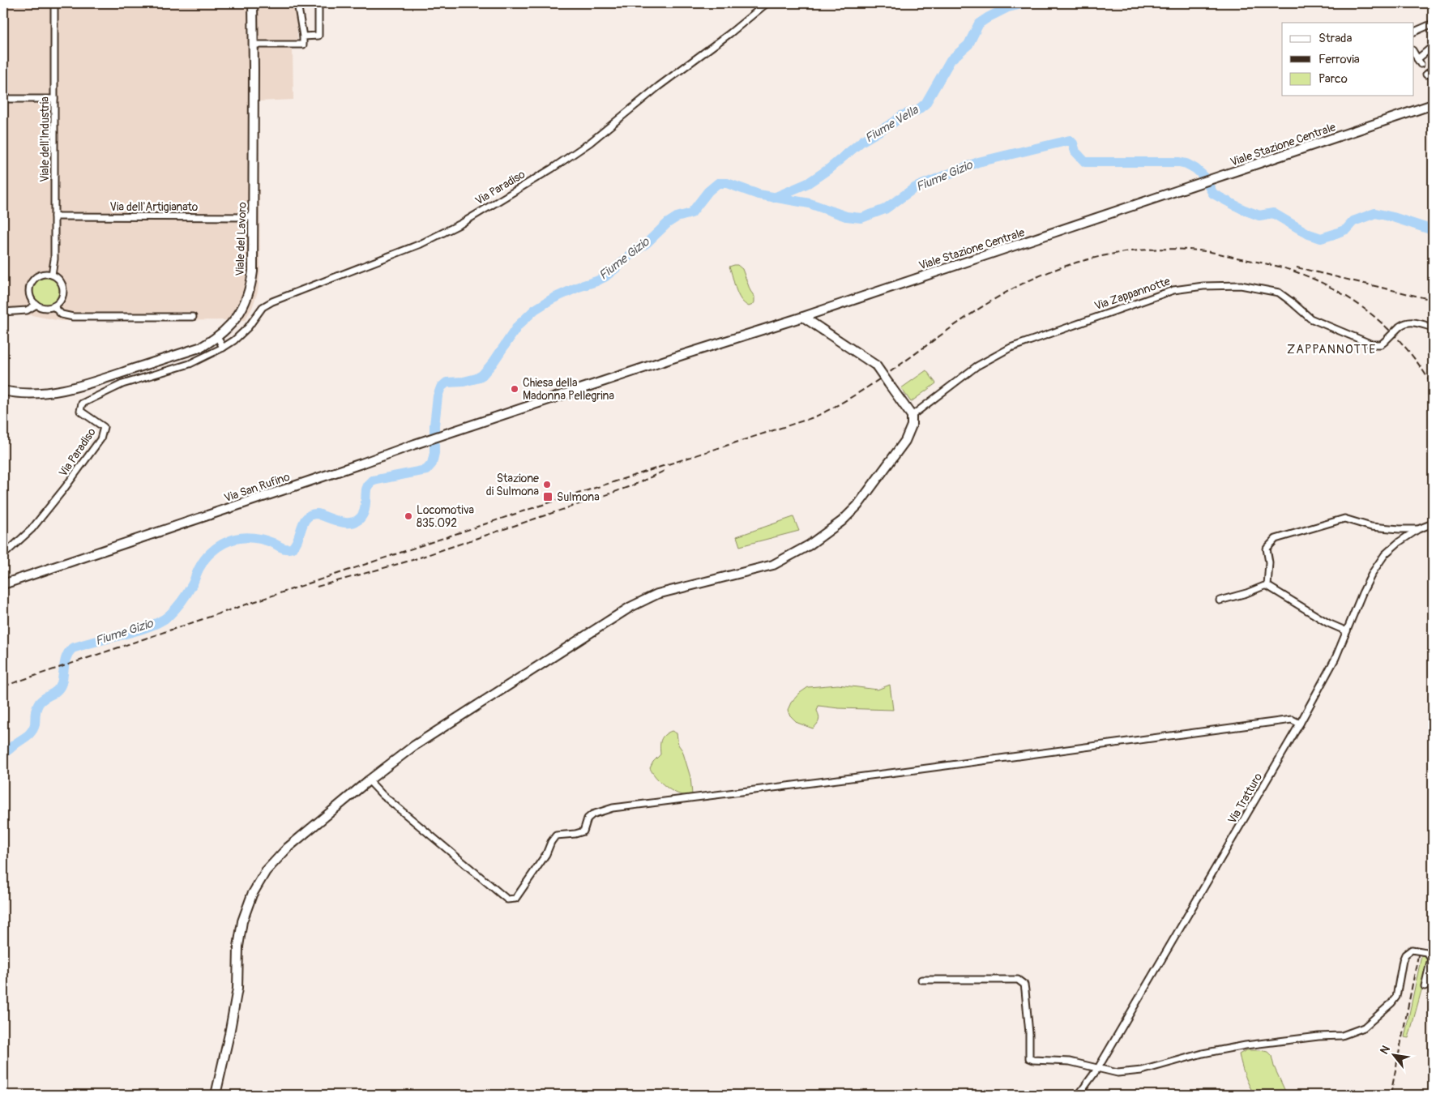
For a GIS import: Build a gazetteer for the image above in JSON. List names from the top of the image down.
{
  "streets": {
    "main road": ["Viale Stazione Centrale", "Viale del Lavoro", "Via San Rufino"],
    "street": [
      "Viale dell'Industria",
      "Via Paradiso",
      "Via dell'Artigianato",
      "Via Zappannotte",
      "Via Tratturo"
    ]
  },
  "crossings": [
    ["Viale dell'Industria", "Via dell'Artigianato"],
    ["Viale Stazione Centrale", "Via San Rufino"],
    ["Via dell'Artigianato", "Viale del Lavoro"]
  ],
  "districts": ["ZAPPANNOTTE"],
  "water": ["Fiume Vella", "Fiume Gizio"],
  "places": {
    "other": ["Chiesa della Madonna Pellegrina", "Stazione di Sulmona", "Locomotiva 835.092"],
    "transit": ["Sulmona"]
  },
  "legend": ["Strada", "Ferrovia", "Parco"],
  "north": "top left"
}
